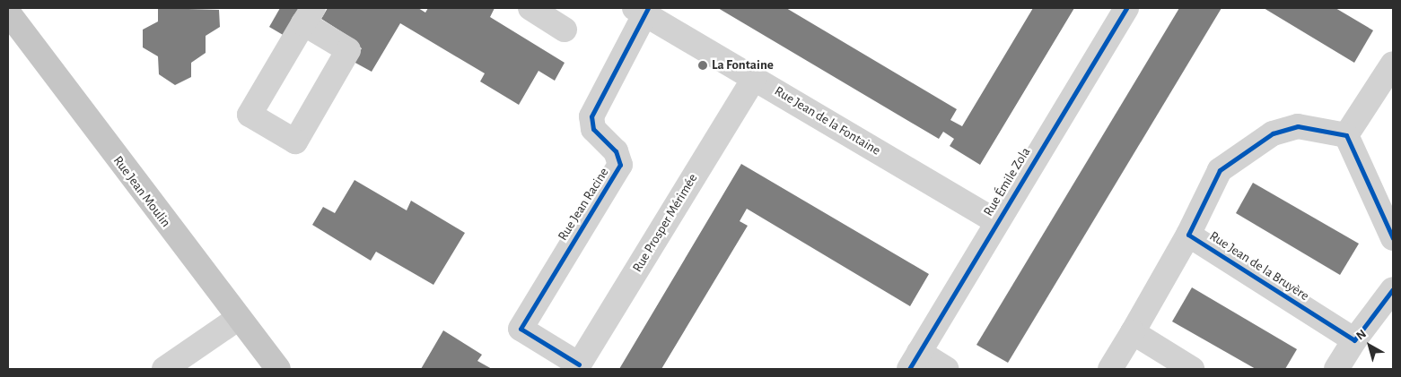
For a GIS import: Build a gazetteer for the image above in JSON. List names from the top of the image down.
{
  "streets": {
    "main road": ["Rue Jean Moulin"],
    "street": [
      "Rue Jean de la Fontaine",
      "Rue Émile Zola",
      "Rue Jean Racine",
      "Rue Prosper Mérimée",
      "Rue Jean de la Bruyère"
    ]
  },
  "crossings": [
    ["Rue Jean de la Fontaine", "Rue Émile Zola"],
    ["Rue Jean de la Fontaine", "Rue Jean Racine"],
    ["Rue Jean de la Fontaine", "Rue Prosper Mérimée"],
    ["Rue Jean Racine", "Rue Prosper Mérimée"]
  ],
  "places": ["La Fontaine"],
  "north": "top left"
}
